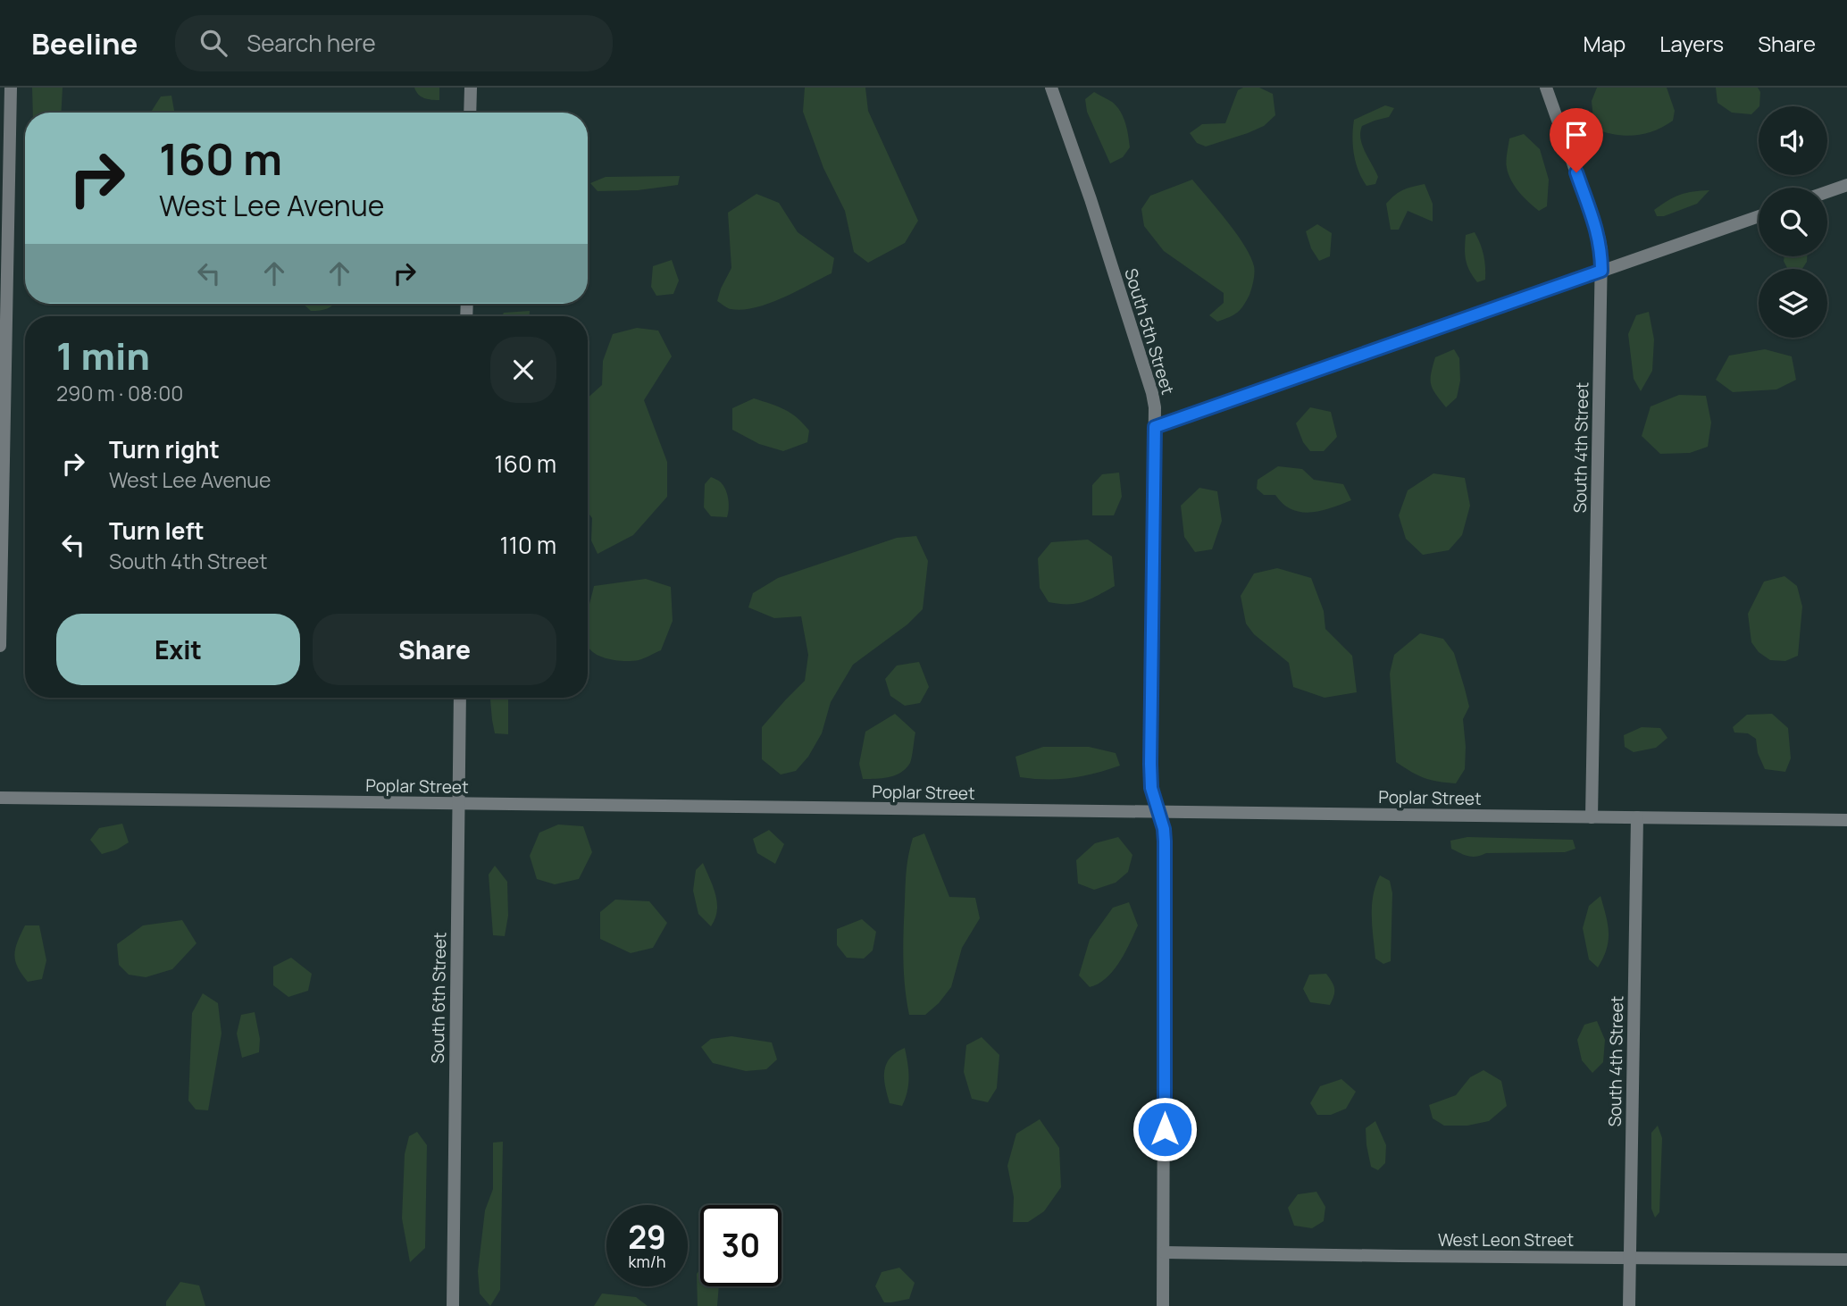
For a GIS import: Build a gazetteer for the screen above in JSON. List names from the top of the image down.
{
  "streets": {
    "street": [
      "South 5th Street",
      "South 4th Street",
      "Poplar Street",
      "South 6th Street",
      "West Leon Street"
    ]
  },
  "crossings": [
    ["South 5th Street", "Poplar Street"],
    ["South 5th Street", "West Leon Street"],
    ["South 4th Street", "Poplar Street"],
    ["South 4th Street", "West Leon Street"],
    ["Poplar Street", "South 6th Street"]
  ],
  "page": {
    "header": "Beeline",
    "search": "Search here",
    "nav": ["Map", "Layers", "Share"],
    "turn": ["160 m", "West Lee Avenue"],
    "heading": ["1 min", "290 m · 08:00"],
    "list": [
      {
        "name": "Turn right",
        "note": "West Lee Avenue",
        "value": "160 m"
      },
      {
        "name": "Turn left",
        "note": "South 4th Street",
        "value": "110 m"
      }
    ],
    "buttons": ["Exit", "Share"],
    "speed": "29 km/h",
    "limit": "30"
  }
}
